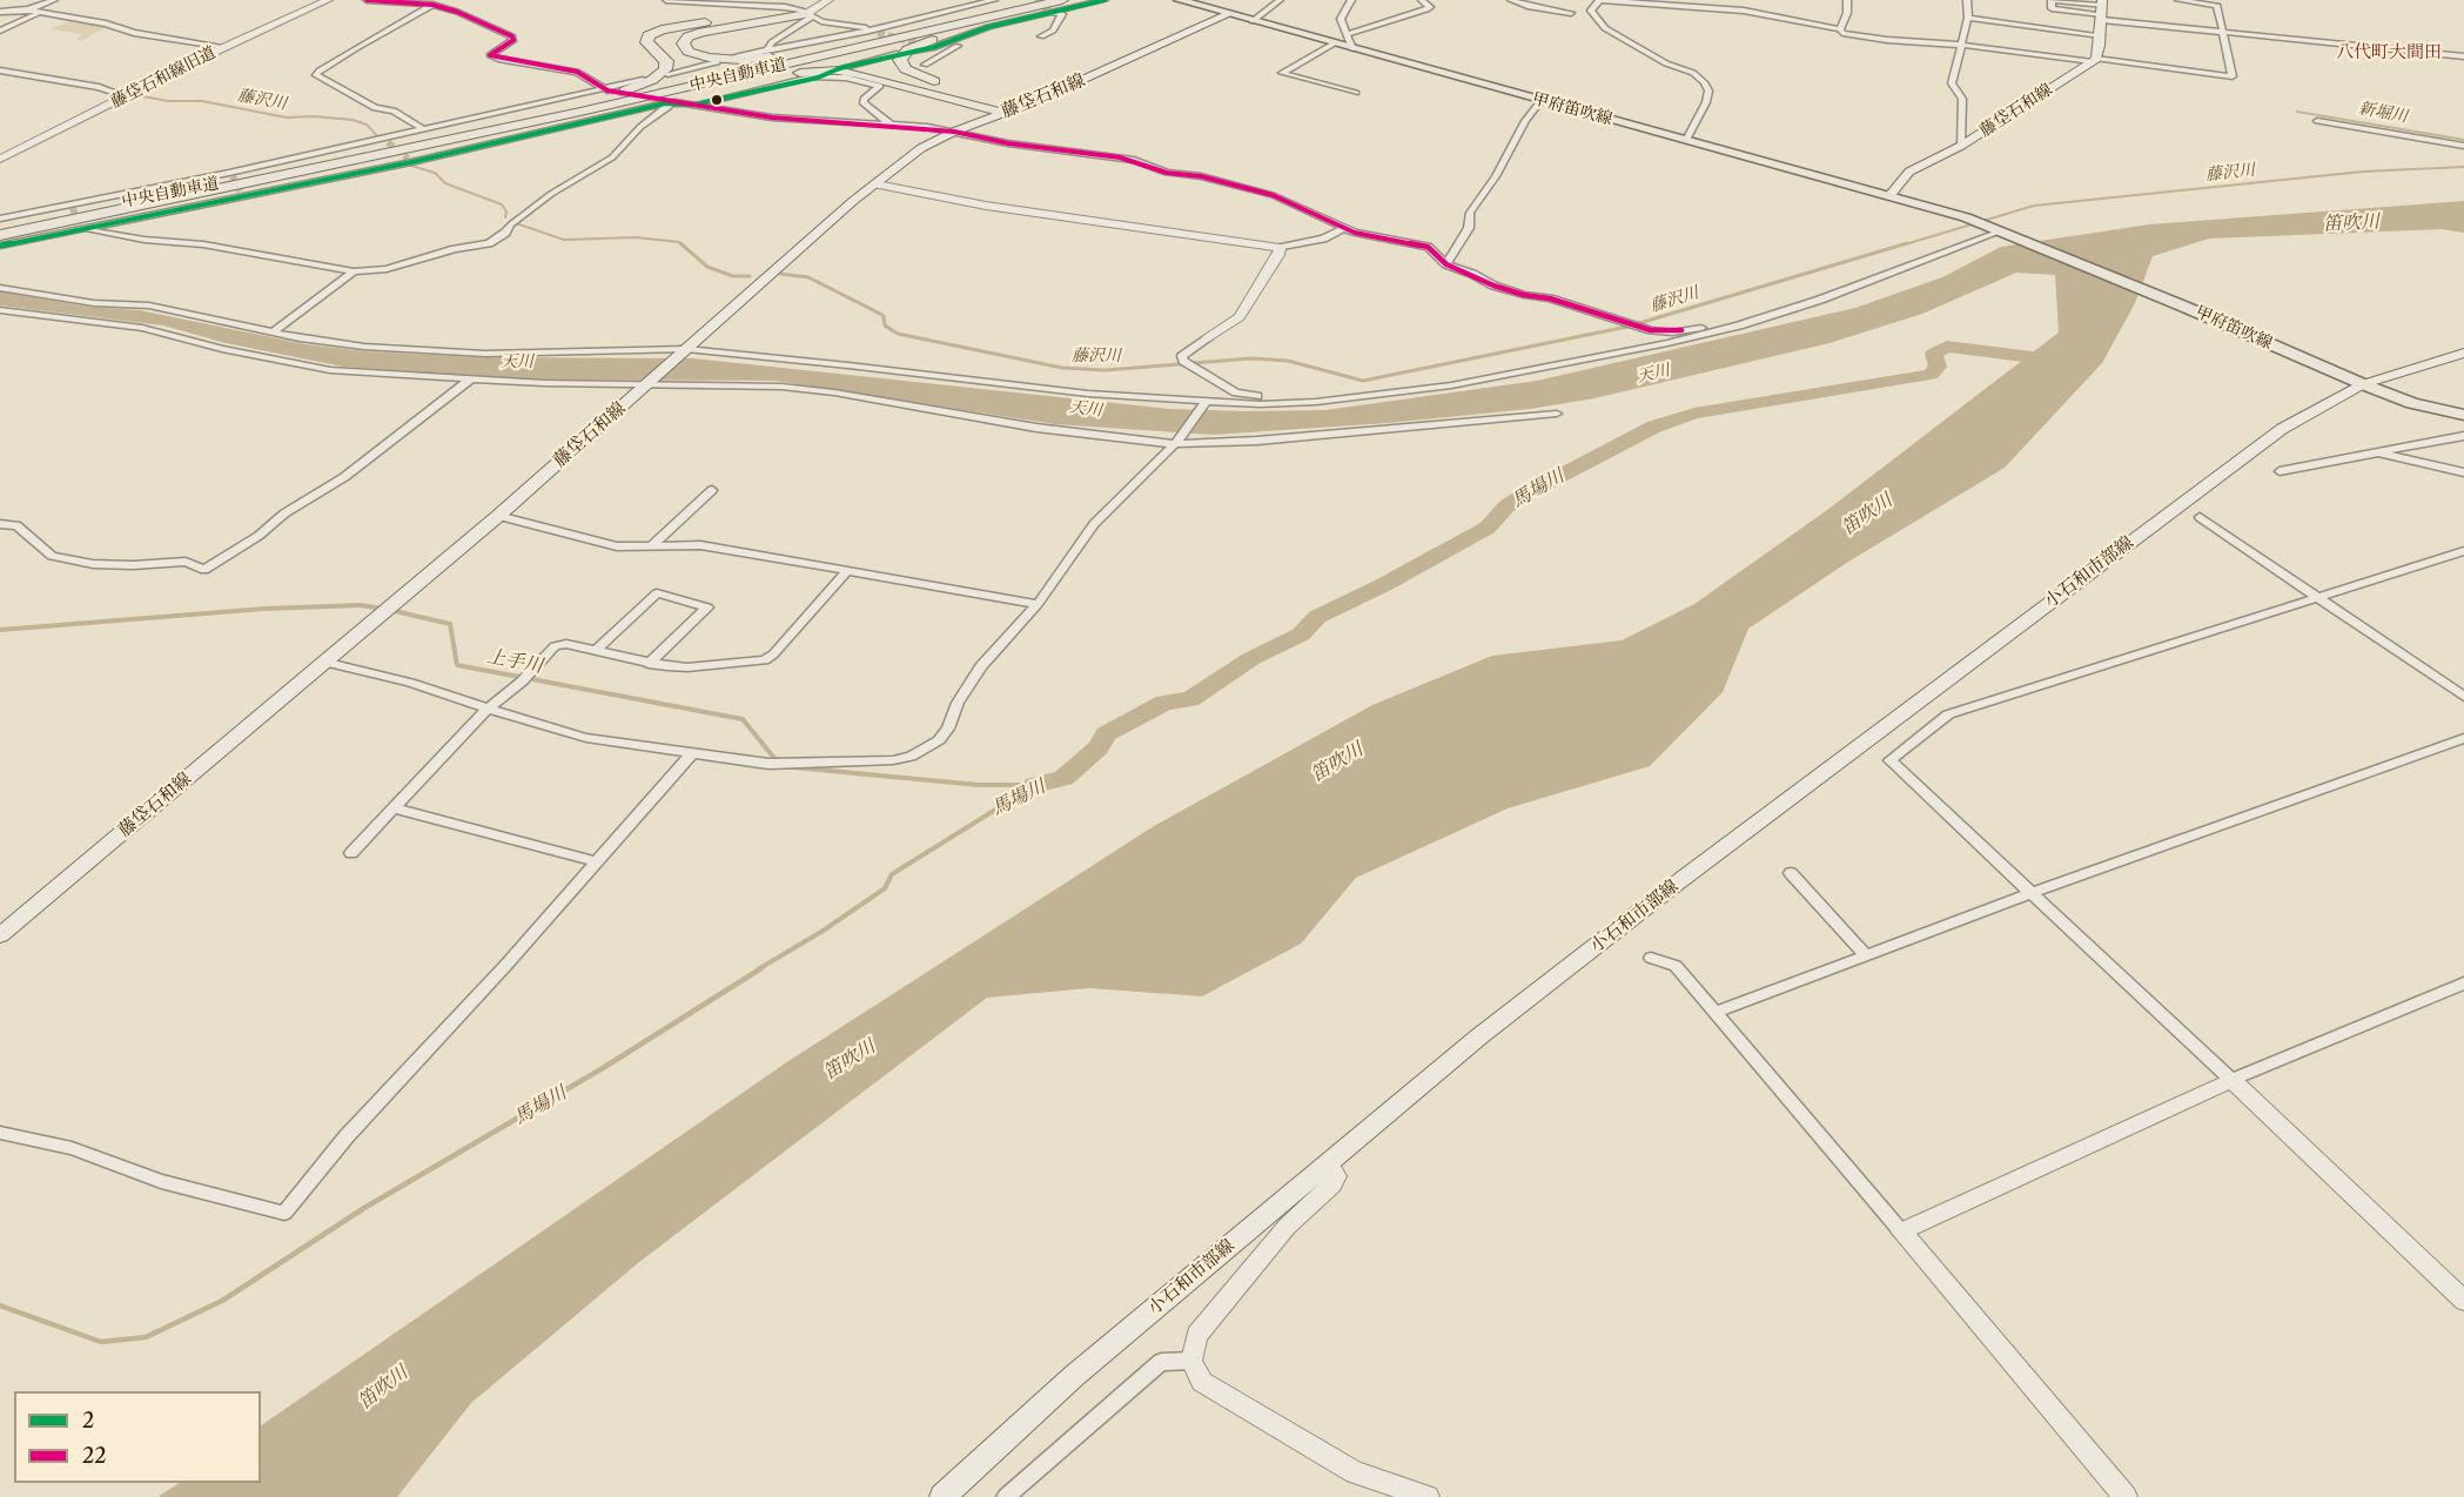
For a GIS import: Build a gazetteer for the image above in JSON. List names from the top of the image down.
{
  "streets": {
    "highway": ["中央自動車道"],
    "main road": ["藤垈石和線", "甲府笛吹線", "小石和市部線"],
    "street": ["藤垈石和線旧道"]
  },
  "crossings": [
    ["藤垈石和線", "甲府笛吹線"],
    ["甲府笛吹線", "小石和市部線"]
  ],
  "districts": ["八代町大間田"],
  "water": [
    "藤沢川",
    "新堀川",
    "笛吹川",
    "天川",
    "馬場川",
    "上手川"
  ],
  "lines": ["transit line 2", "transit line 22"],
  "legend": ["2", "22"]
}
